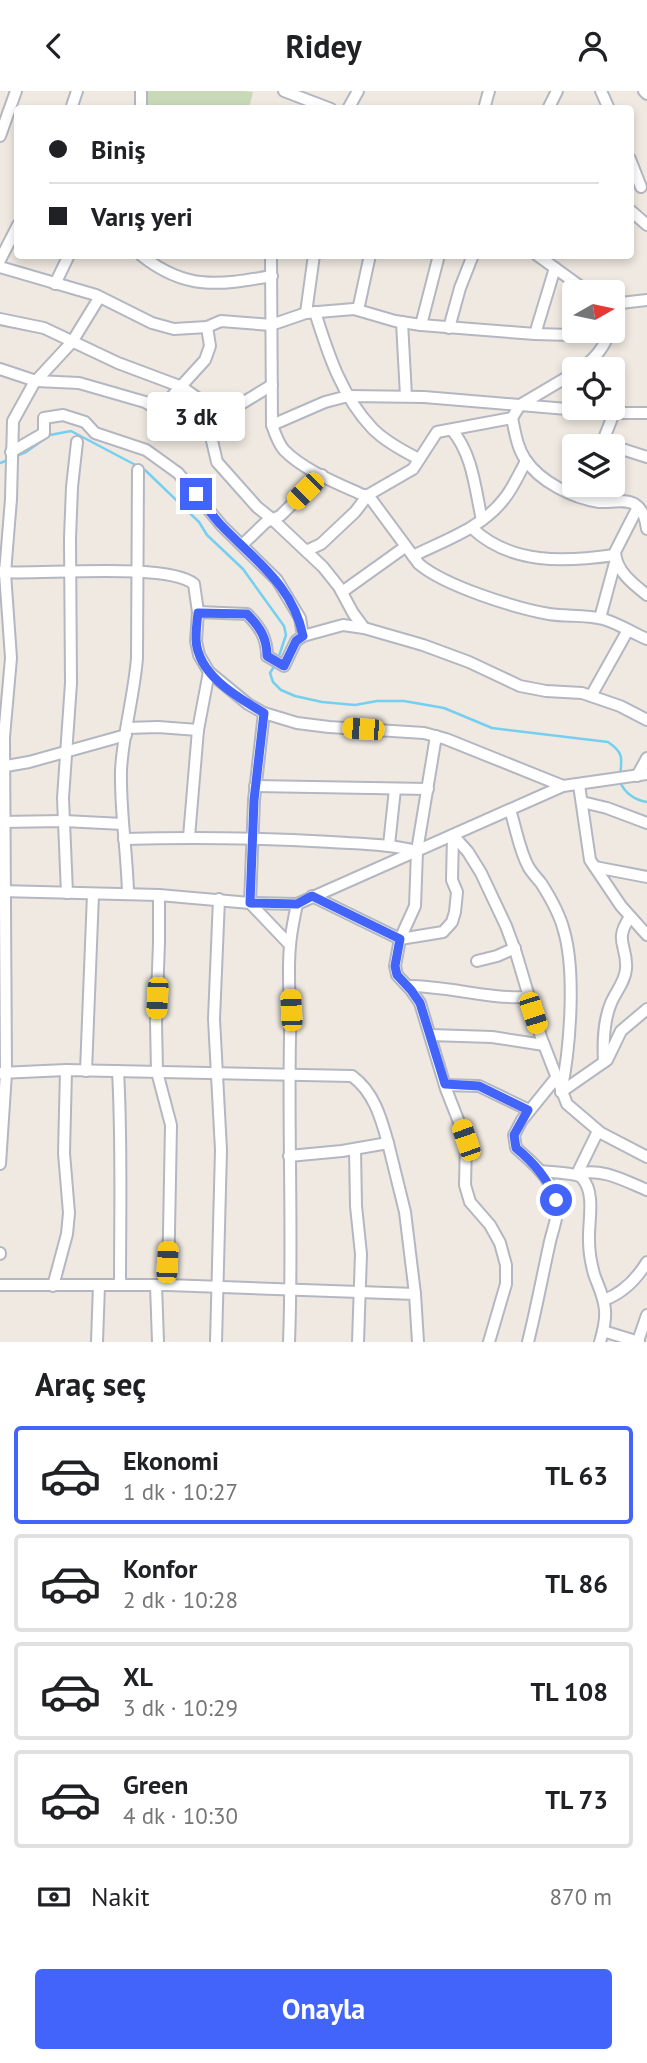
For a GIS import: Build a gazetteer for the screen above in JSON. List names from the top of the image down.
{
  "north": "right",
  "page": {
    "header": "Ridey",
    "banner": ["Biniş", "Varış yeri"],
    "bubble": "3 dk",
    "heading": "Araç seç",
    "list": [
      {
        "name": "Ekonomi",
        "note": "1 dk · 10:27",
        "value": "TL 63"
      },
      {
        "name": "Konfor",
        "note": "2 dk · 10:28",
        "value": "TL 86"
      },
      {
        "name": "XL",
        "note": "3 dk · 10:29",
        "value": "TL 108"
      },
      {
        "name": "Green",
        "note": "4 dk · 10:30",
        "value": "TL 73"
      }
    ],
    "pay": ["Nakit", "870 m"],
    "buttons": "Onayla"
  }
}
